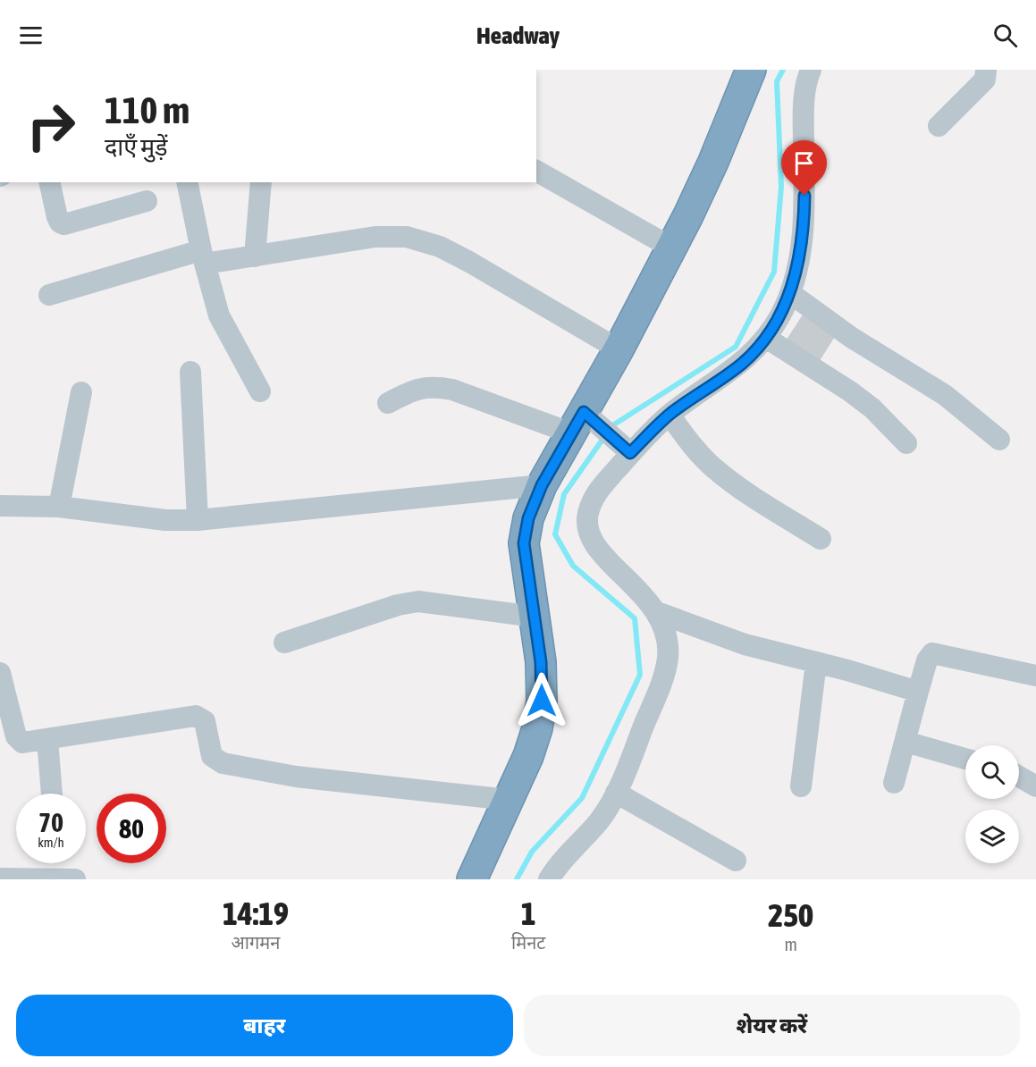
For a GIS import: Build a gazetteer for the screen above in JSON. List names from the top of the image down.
{
  "page": {
    "header": "Headway",
    "turn": ["110 m", "दाएँ मुड़ें"],
    "speed": "70 km/h",
    "limit": "80",
    "eta": [
      "14:19",
      "आगमन",
      "1",
      "मिनट",
      "250",
      "m"
    ],
    "buttons": ["बाहर", "शेयर करें"]
  }
}
